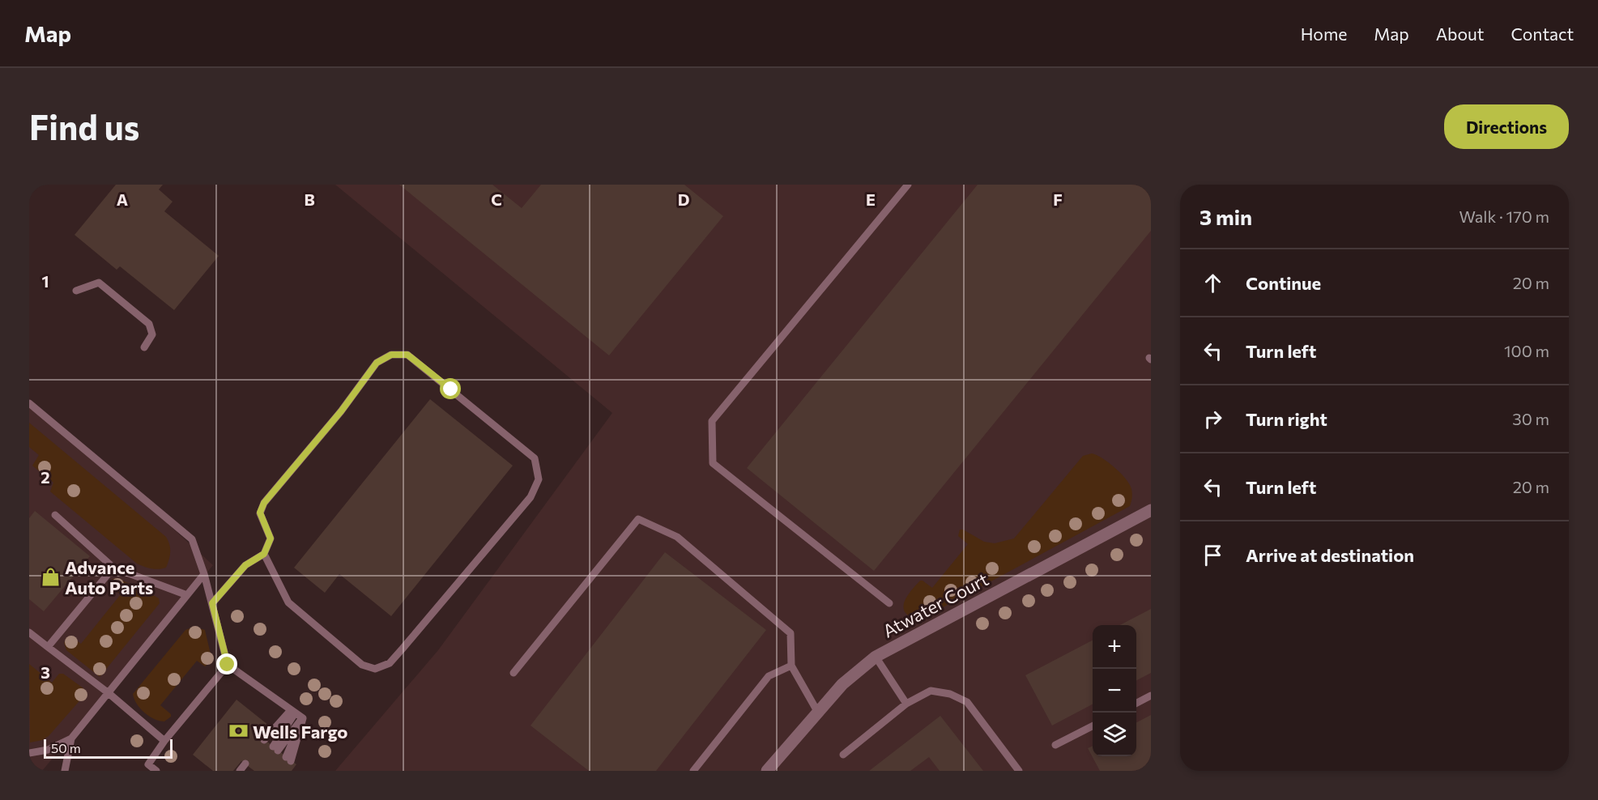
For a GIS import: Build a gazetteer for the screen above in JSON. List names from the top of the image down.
{
  "streets": {
    "street": ["Atwater Court"]
  },
  "places": {
    "shop": ["Advance Auto Parts"],
    "bank": ["Wells Fargo"]
  },
  "scale_bar": "50 m",
  "page": {
    "header": "Map",
    "nav": [
      "Home",
      "Map",
      "About",
      "Contact"
    ],
    "buttons": "Directions",
    "title": "Find us",
    "heading": ["3 min", "Walk · 170 m"],
    "list": [
      ["Continue", "20 m"],
      ["Turn left", "100 m"],
      ["Turn right", "30 m"],
      ["Turn left", "20 m"],
      "Arrive at destination"
    ],
    "map_buttons": ["+", "−"],
    "scale": "50 m"
  },
  "grid": {
    "columns": [
      "A",
      "B",
      "C",
      "D",
      "E",
      "F"
    ],
    "rows": ["1", "2", "3"]
  }
}
